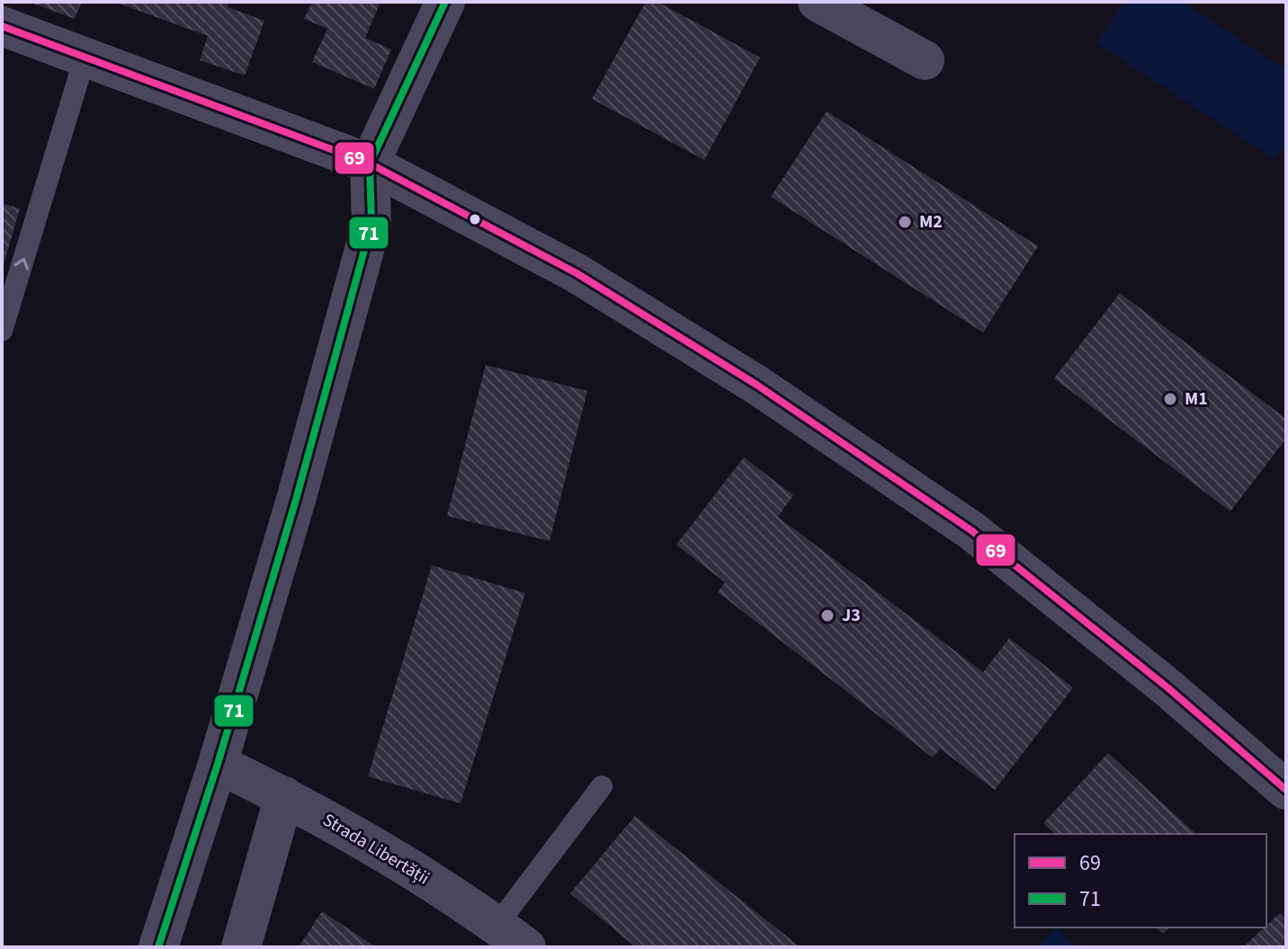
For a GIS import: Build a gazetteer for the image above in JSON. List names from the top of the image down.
{
  "streets": {
    "street": ["Strada Libertății"]
  },
  "places": ["M2", "M1", "J3"],
  "lines": ["transit line 71", "transit line 69"],
  "legend": ["69", "71"]
}
